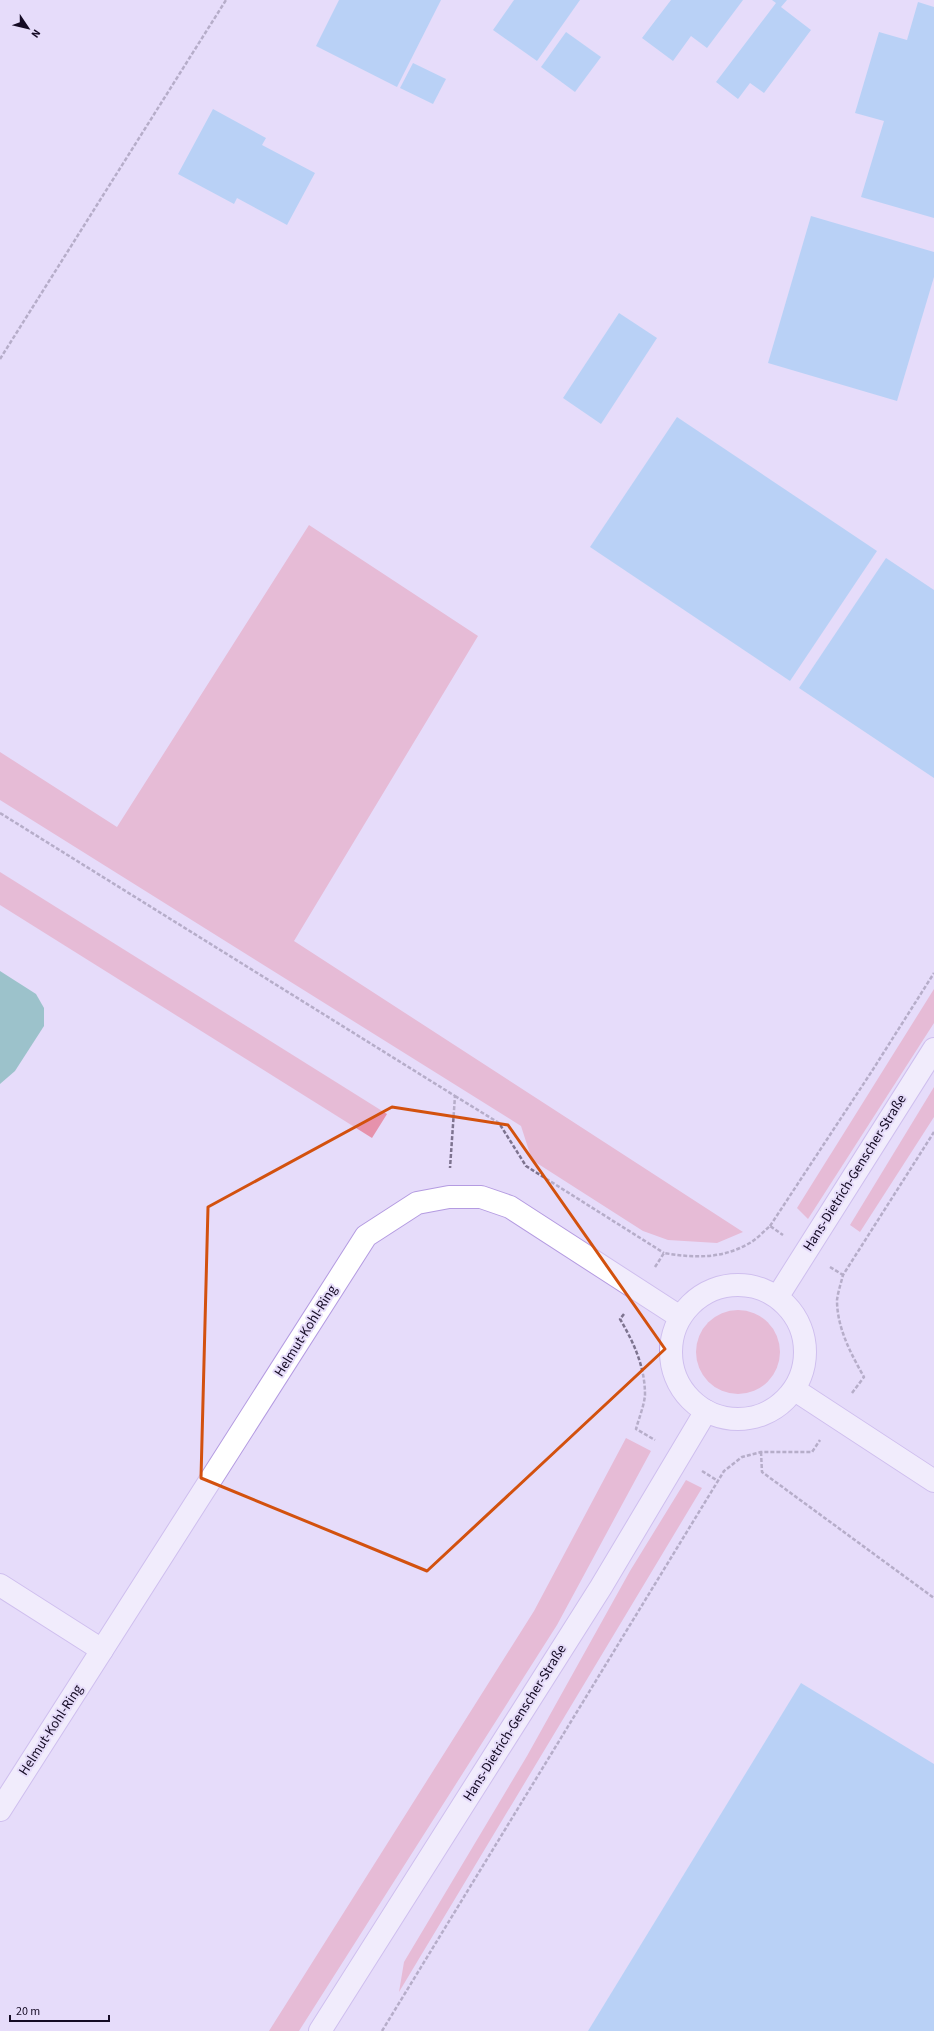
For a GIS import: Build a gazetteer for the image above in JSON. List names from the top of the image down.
{
  "streets": {
    "street": ["Hans-Dietrich-Genscher-Straße", "Helmut-Kohl-Ring"]
  },
  "crossings": [
    ["Hans-Dietrich-Genscher-Straße", "Helmut-Kohl-Ring"]
  ],
  "scale_bar": "20 m",
  "north": "bottom right"
}
